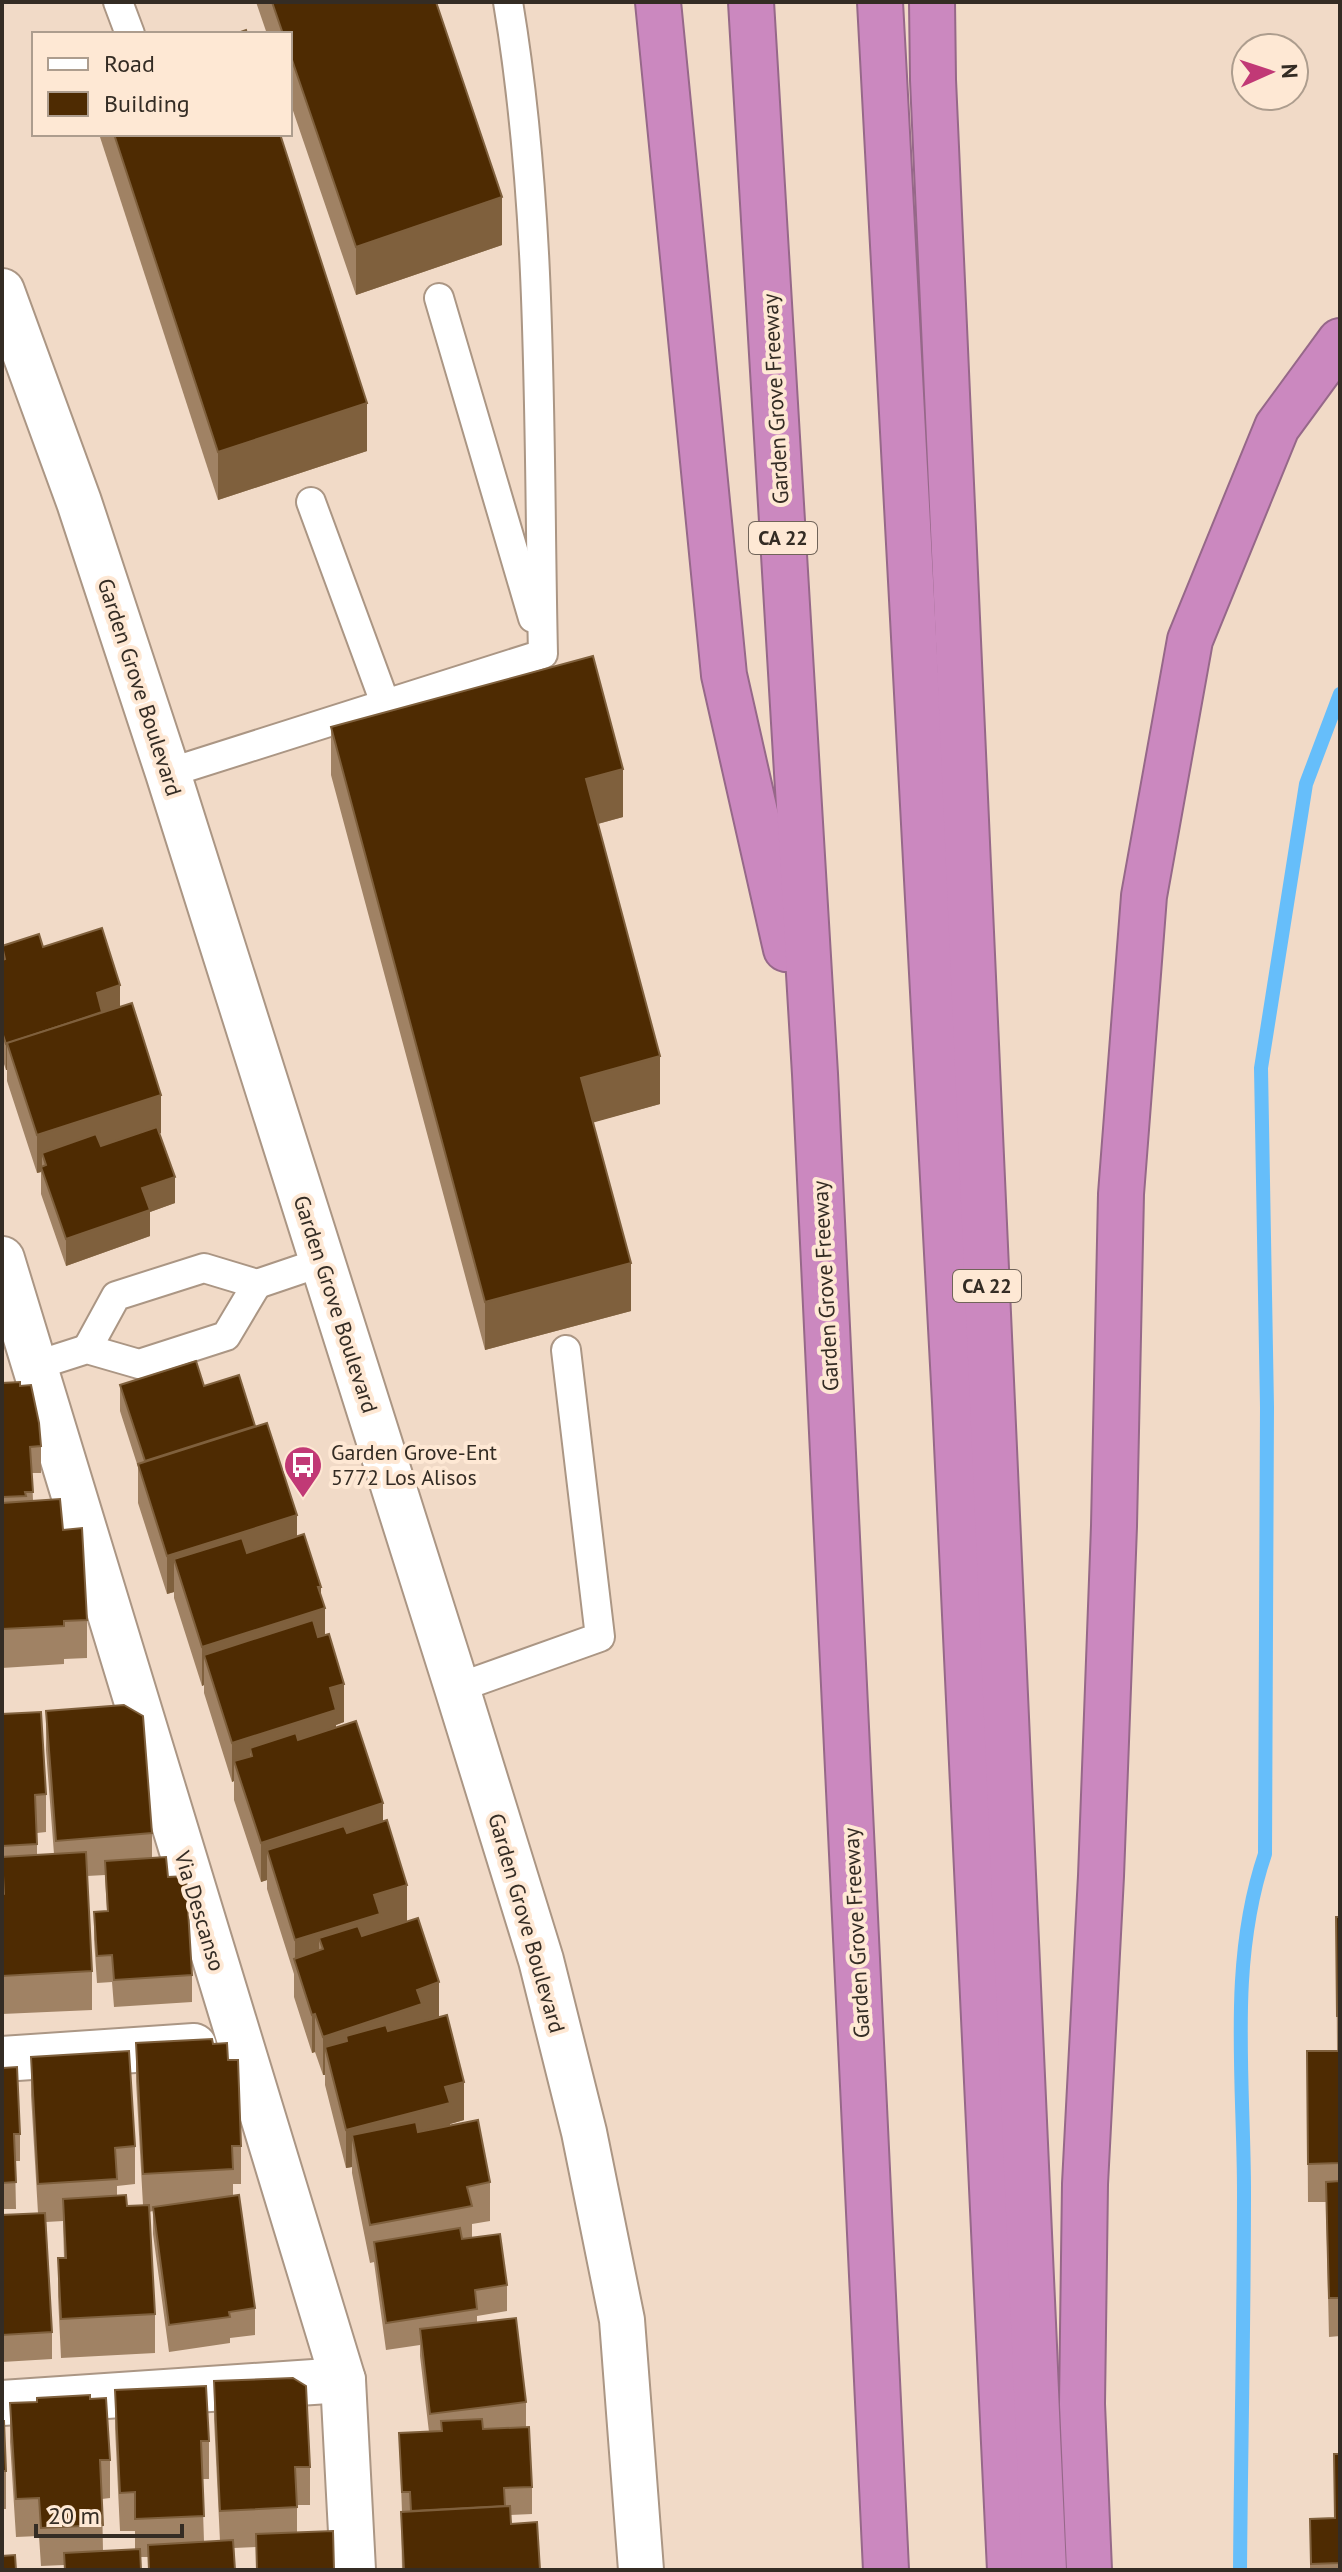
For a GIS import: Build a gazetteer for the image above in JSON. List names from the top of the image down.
{
  "streets": {
    "highway": ["Garden Grove Freeway", "CA 22"],
    "main road": ["Garden Grove Boulevard", "Via Descanso"]
  },
  "places": {
    "bus stop": ["Garden Grove-Ent 5772 Los Alisos"]
  },
  "legend": ["Road", "Building"],
  "scale_bar": "20 m",
  "north": "right"
}
